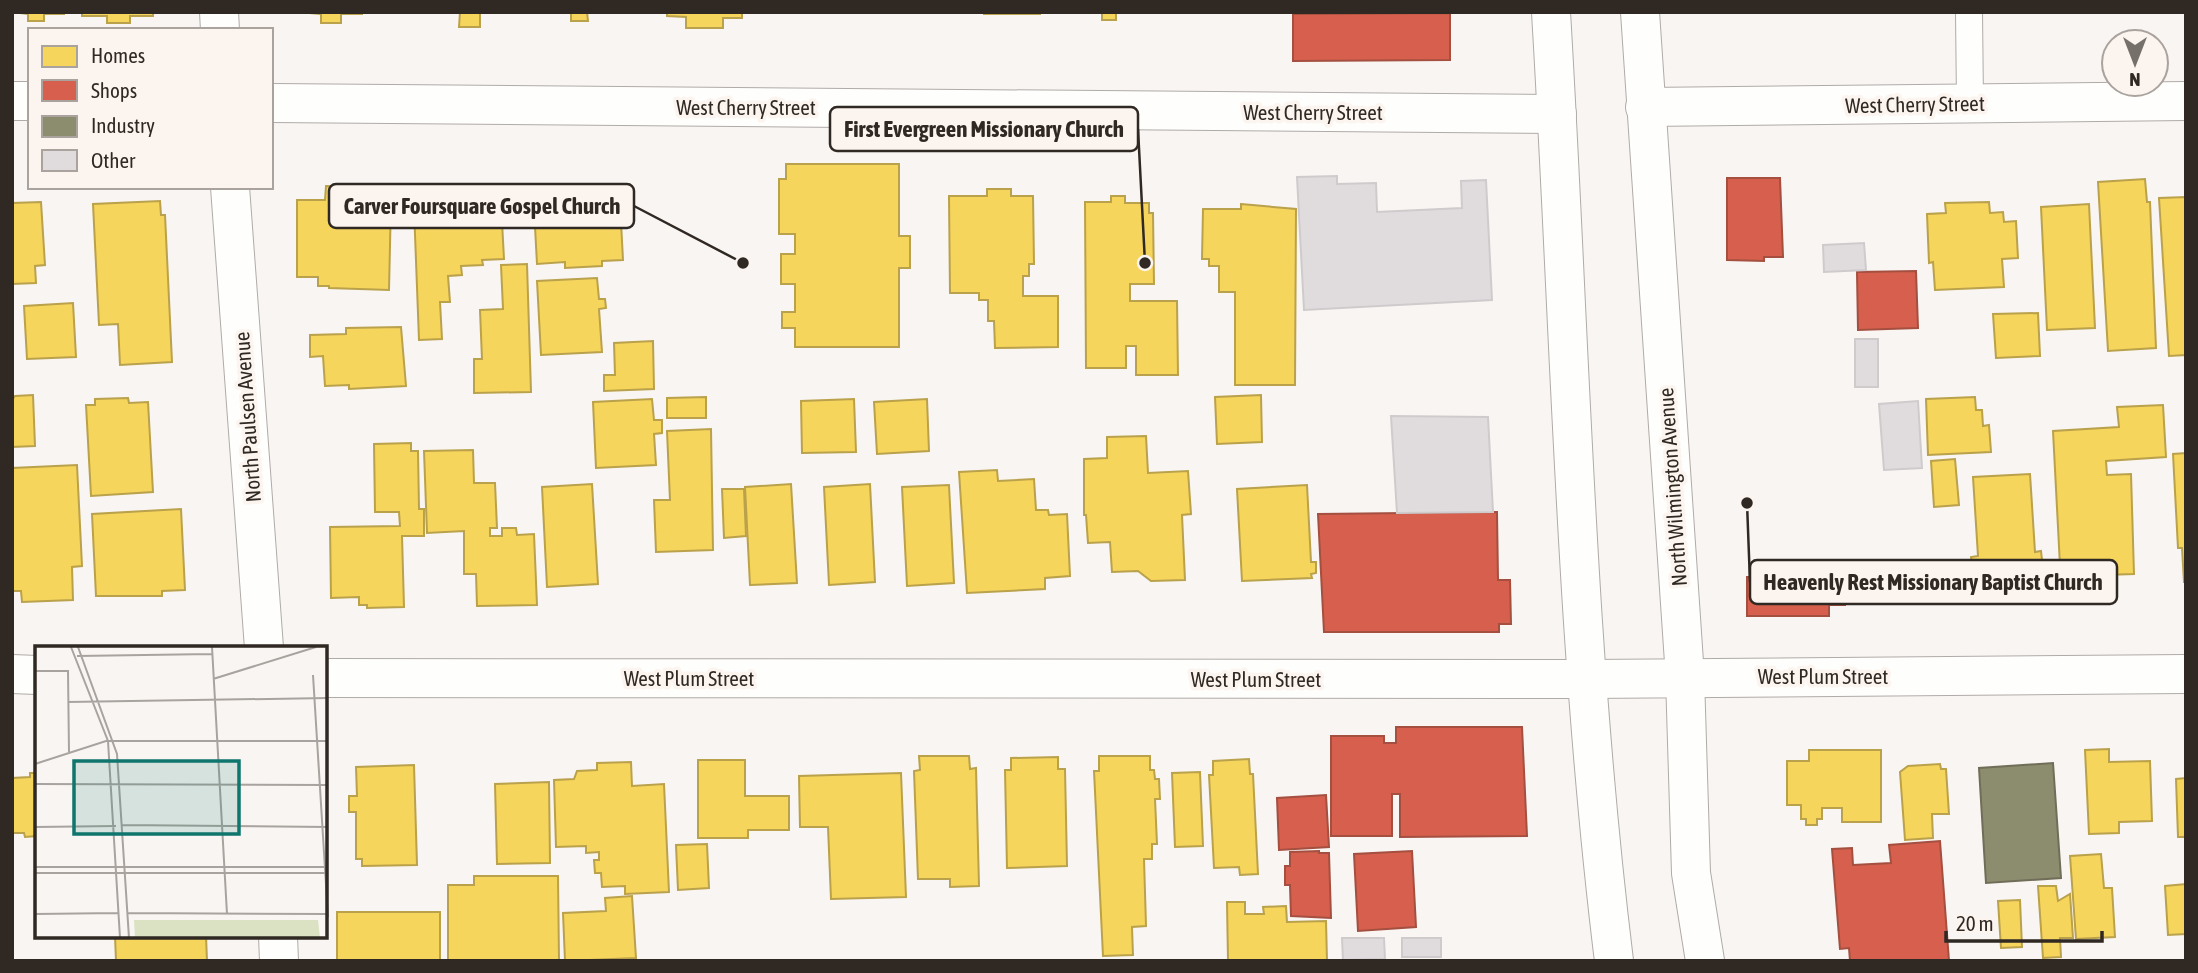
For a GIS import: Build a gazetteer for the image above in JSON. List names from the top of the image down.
{
  "streets": {
    "street": [
      "West Cherry Street",
      "North Paulsen Avenue",
      "North Wilmington Avenue",
      "West Plum Street"
    ]
  },
  "crossings": [
    ["West Cherry Street", "North Wilmington Avenue"],
    ["North Wilmington Avenue", "West Plum Street"]
  ],
  "places": ["Carver Foursquare Gospel Church", "First Evergreen Missionary Church", "Heavenly Rest Missionary Baptist Church"],
  "legend": [
    "Homes",
    "Shops",
    "Industry",
    "Other"
  ],
  "scale_bar": "20 m",
  "north": "bottom"
}
